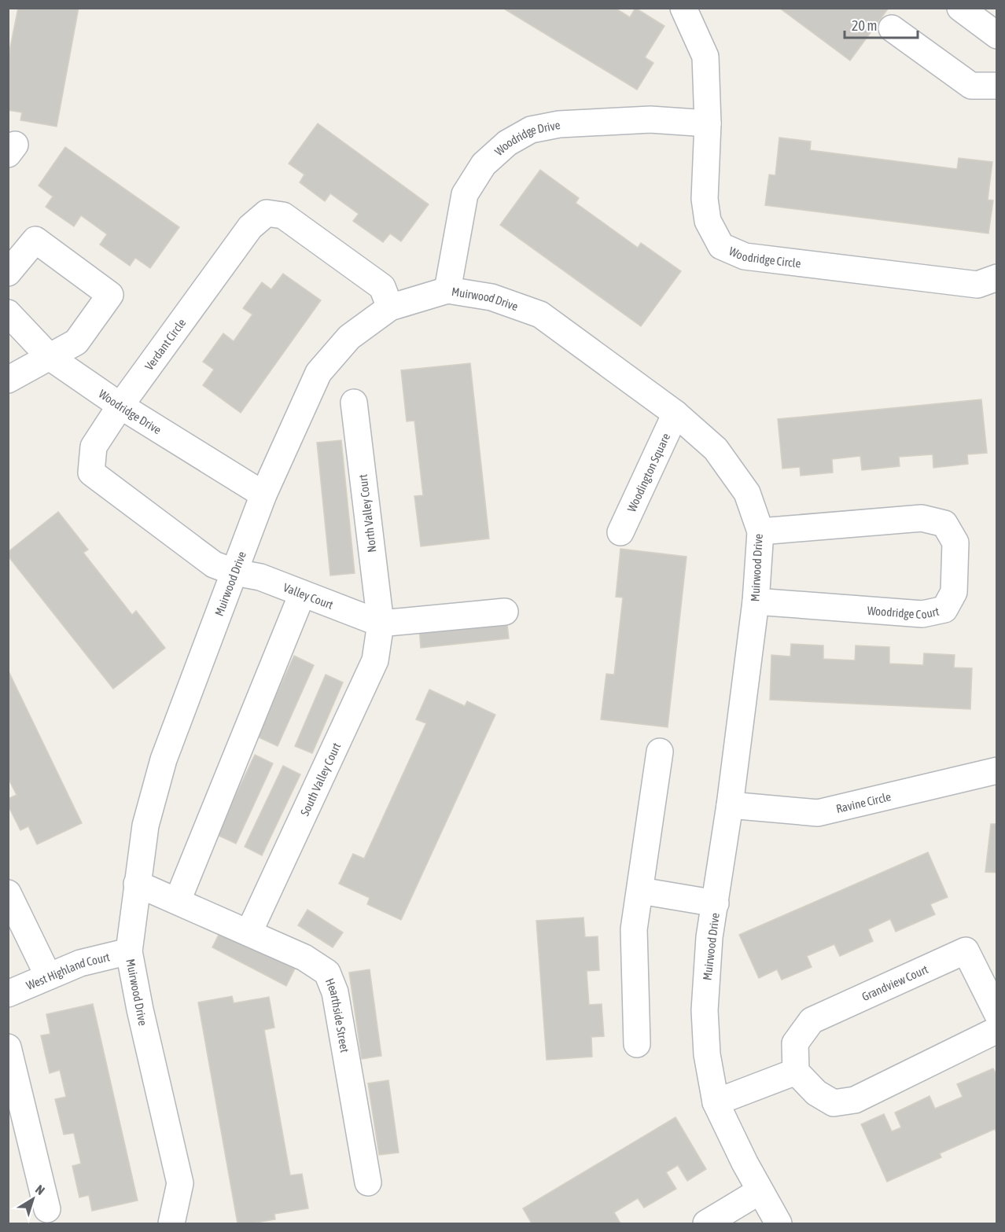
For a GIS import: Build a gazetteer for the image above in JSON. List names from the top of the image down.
{
  "streets": {
    "street": [
      "Woodridge Drive",
      "Woodridge Circle",
      "Muirwood Drive",
      "Verdant Circle",
      "Woodington Square",
      "North Valley Court",
      "Valley Court",
      "Woodridge Court",
      "South Valley Court",
      "Ravine Circle",
      "West Highland Court",
      "Grandview Court",
      "Hearthside Street"
    ]
  },
  "crossings": [
    ["Woodridge Drive", "Woodridge Circle"],
    ["Woodridge Drive", "Muirwood Drive"],
    ["Woodridge Drive", "Verdant Circle"],
    ["Muirwood Drive", "Verdant Circle"],
    ["Muirwood Drive", "Woodington Square"],
    ["Muirwood Drive", "Valley Court"],
    ["Muirwood Drive", "Woodridge Court"],
    ["Muirwood Drive", "Ravine Circle"],
    ["Muirwood Drive", "West Highland Court"],
    ["Muirwood Drive", "Hearthside Street"],
    ["Verdant Circle", "Valley Court"],
    ["North Valley Court", "Valley Court"],
    ["North Valley Court", "South Valley Court"],
    ["Valley Court", "South Valley Court"],
    ["South Valley Court", "Hearthside Street"]
  ],
  "scale_bar": "20 m",
  "north": "top right"
}
